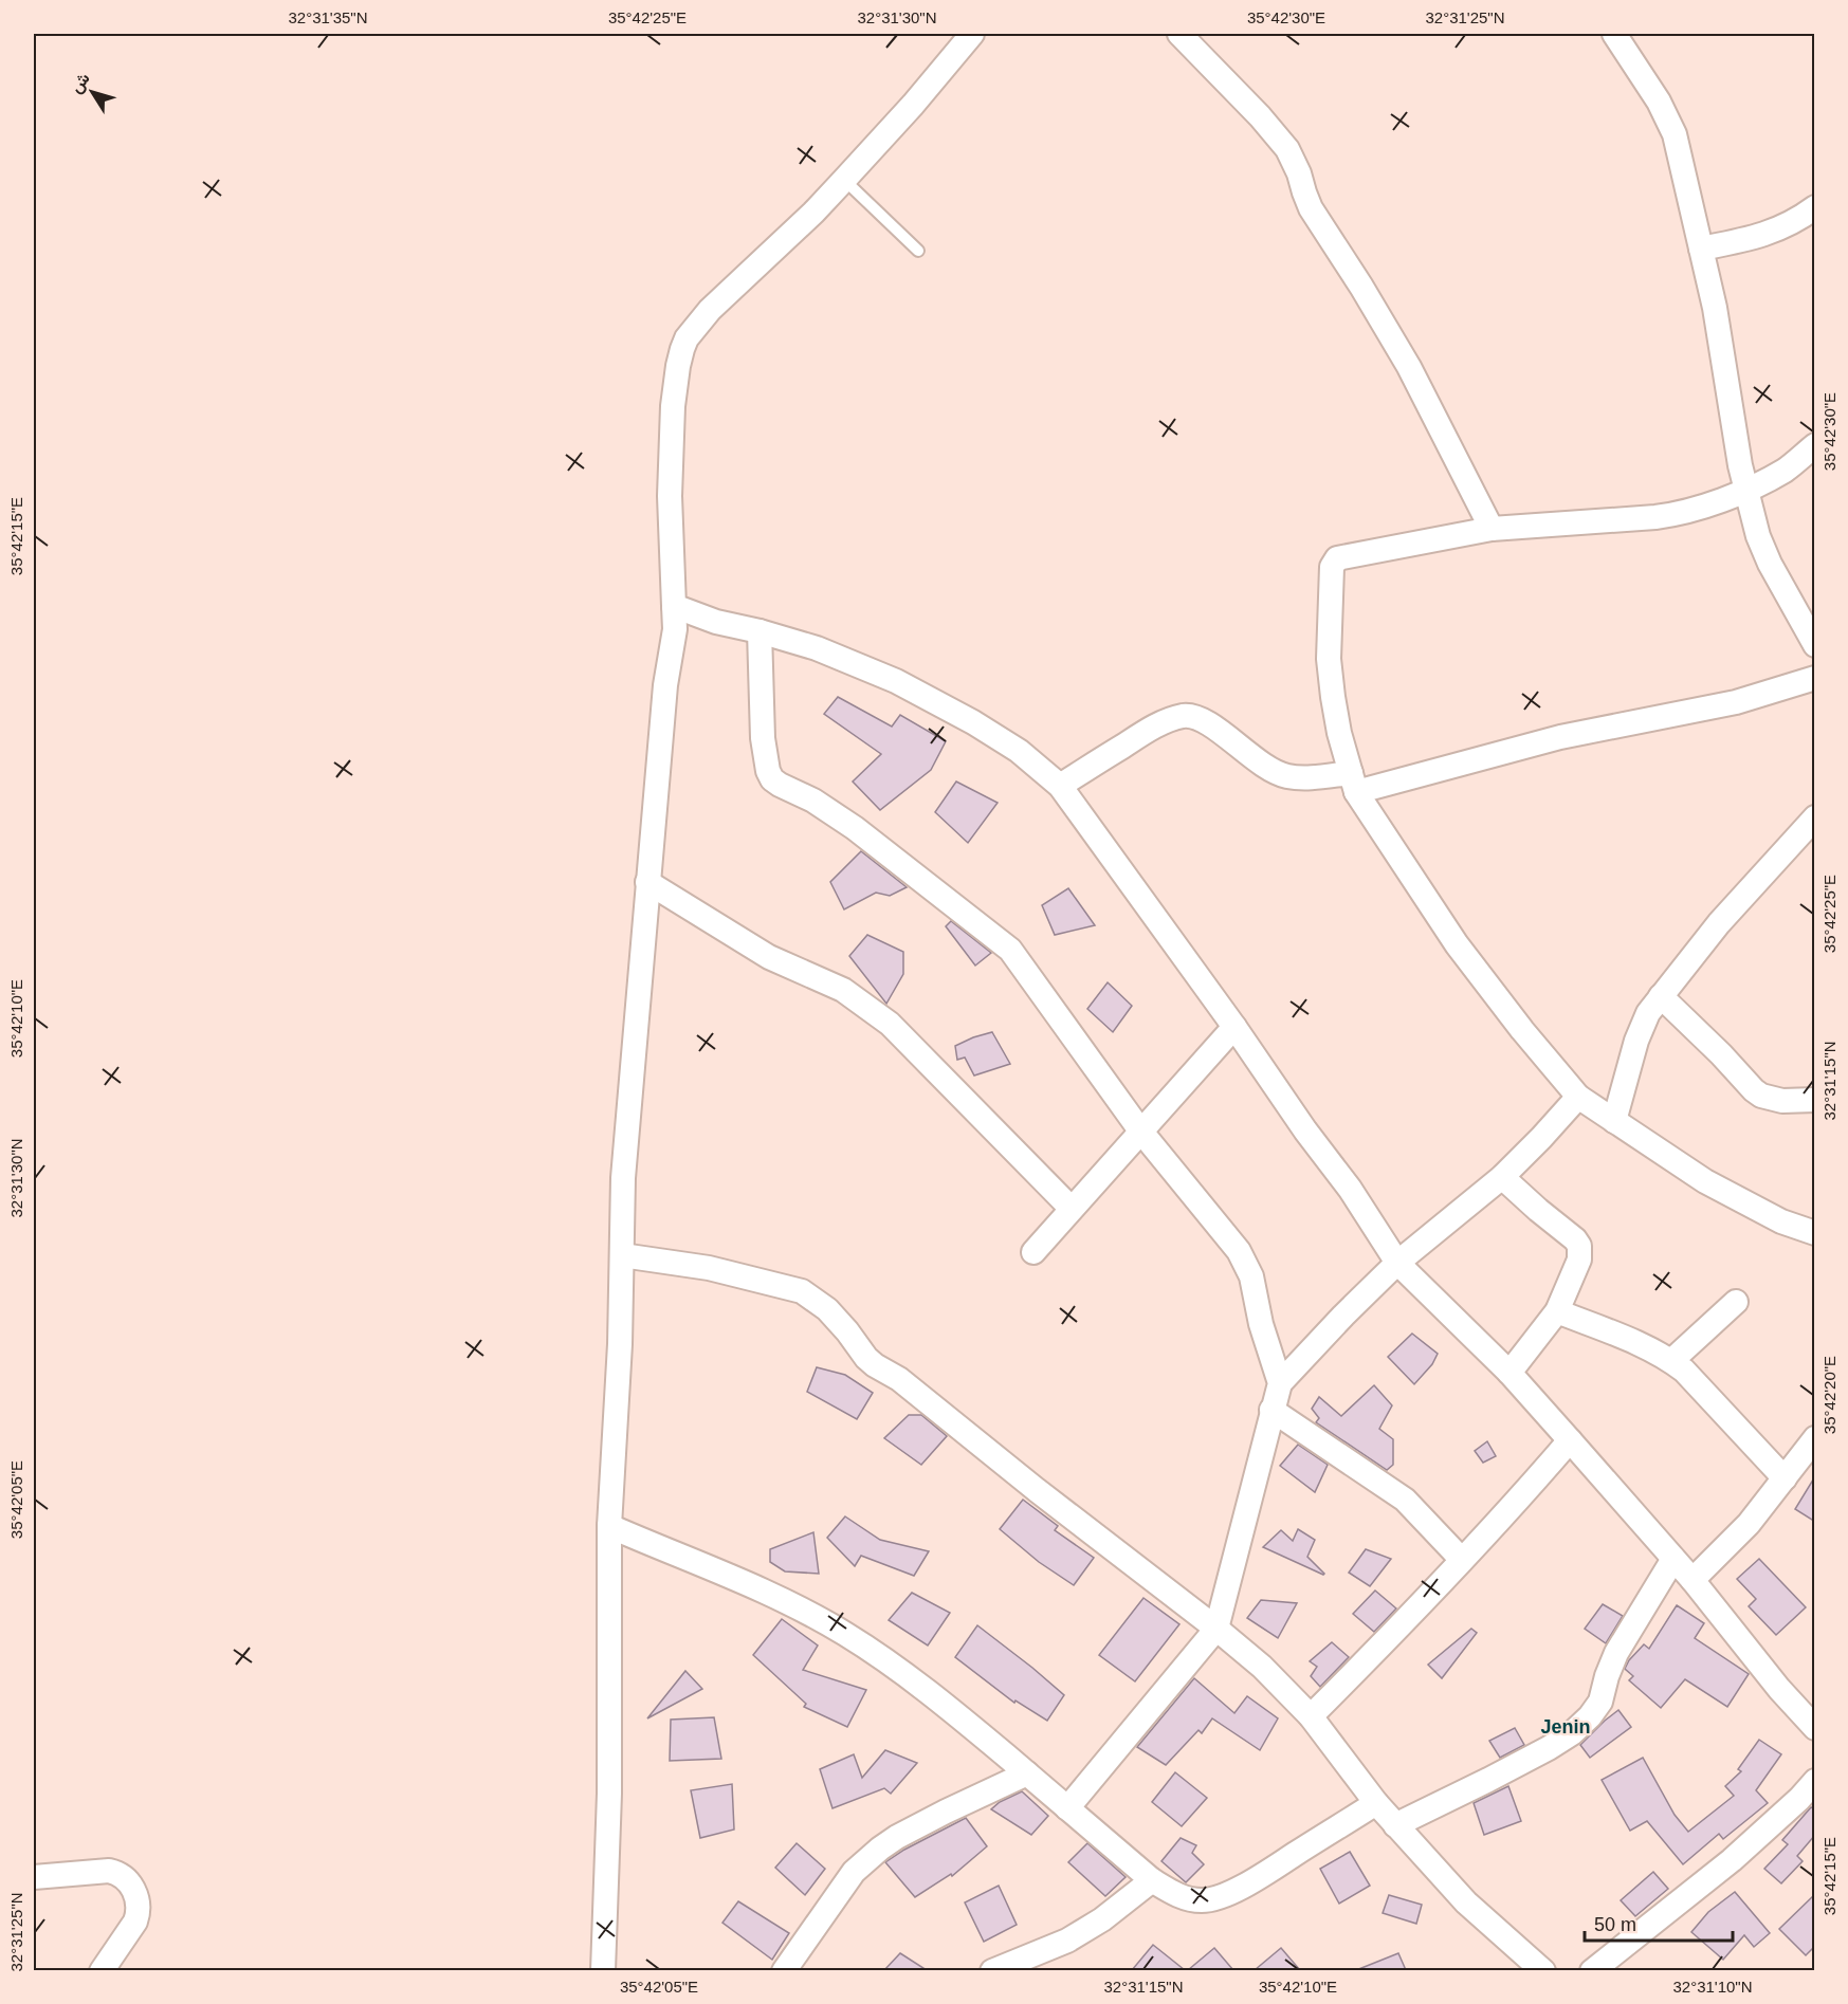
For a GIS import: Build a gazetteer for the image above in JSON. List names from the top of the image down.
{
  "districts": ["Jenin"],
  "scale_bar": "50 m",
  "north": "top left",
  "coordinates": [
    "32°31'35\"N",
    "35°42'25\"E",
    "32°31'30\"N",
    "35°42'30\"E",
    "32°31'25\"N",
    "35°42'15\"E",
    "35°42'10\"E",
    "32°31'15\"N",
    "35°42'20\"E",
    "35°42'05\"E",
    "32°31'10\"N"
  ]
}
